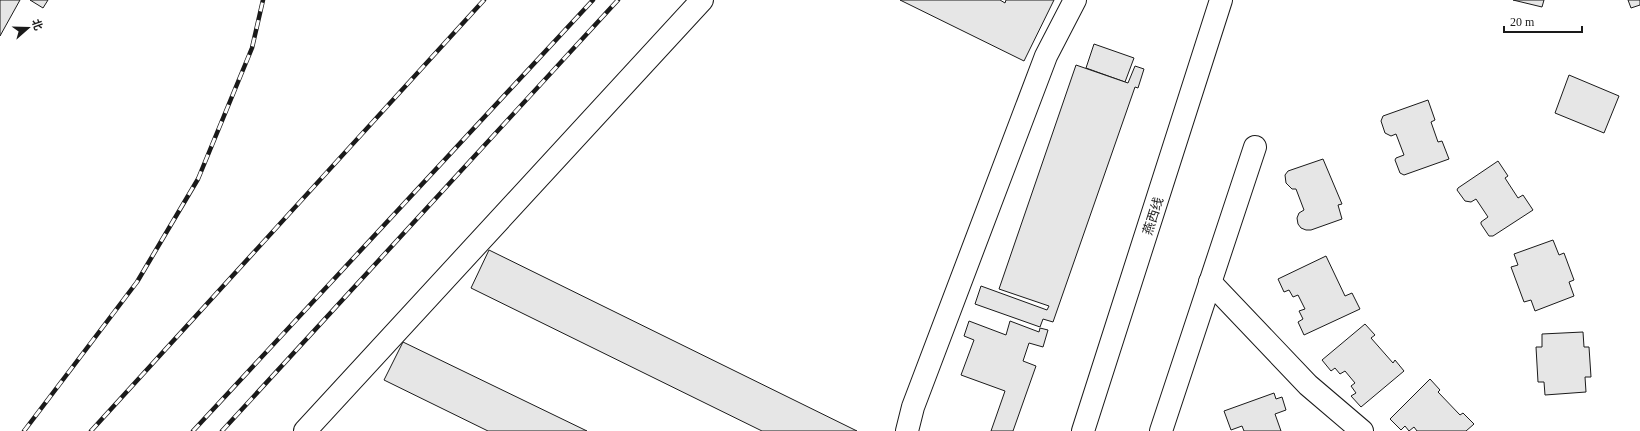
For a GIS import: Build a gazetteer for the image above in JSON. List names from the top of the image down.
{
  "streets": {
    "street": ["燕西线"]
  },
  "scale_bar": "20 m",
  "north": "right"
}
